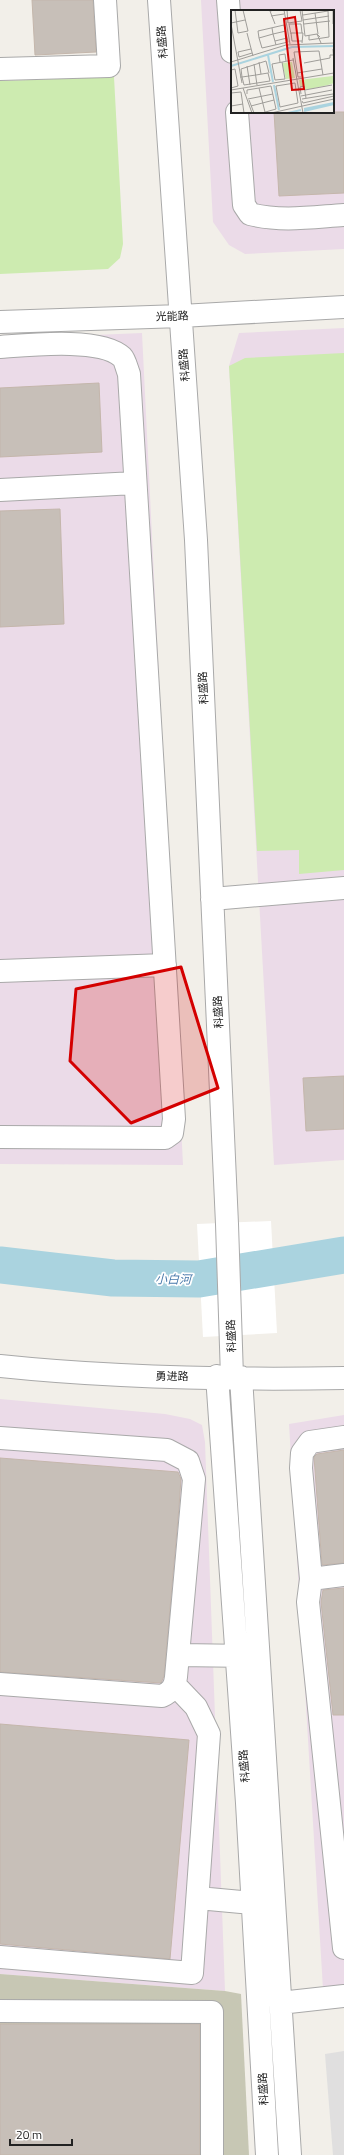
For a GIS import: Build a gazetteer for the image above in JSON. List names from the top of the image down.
{
  "streets": {
    "street": ["科盛路", "光能路", "勇进路"]
  },
  "crossings": [
    ["科盛路", "光能路"],
    ["科盛路", "勇进路"]
  ],
  "water": ["小白河"],
  "scale_bar": "20 m"
}
